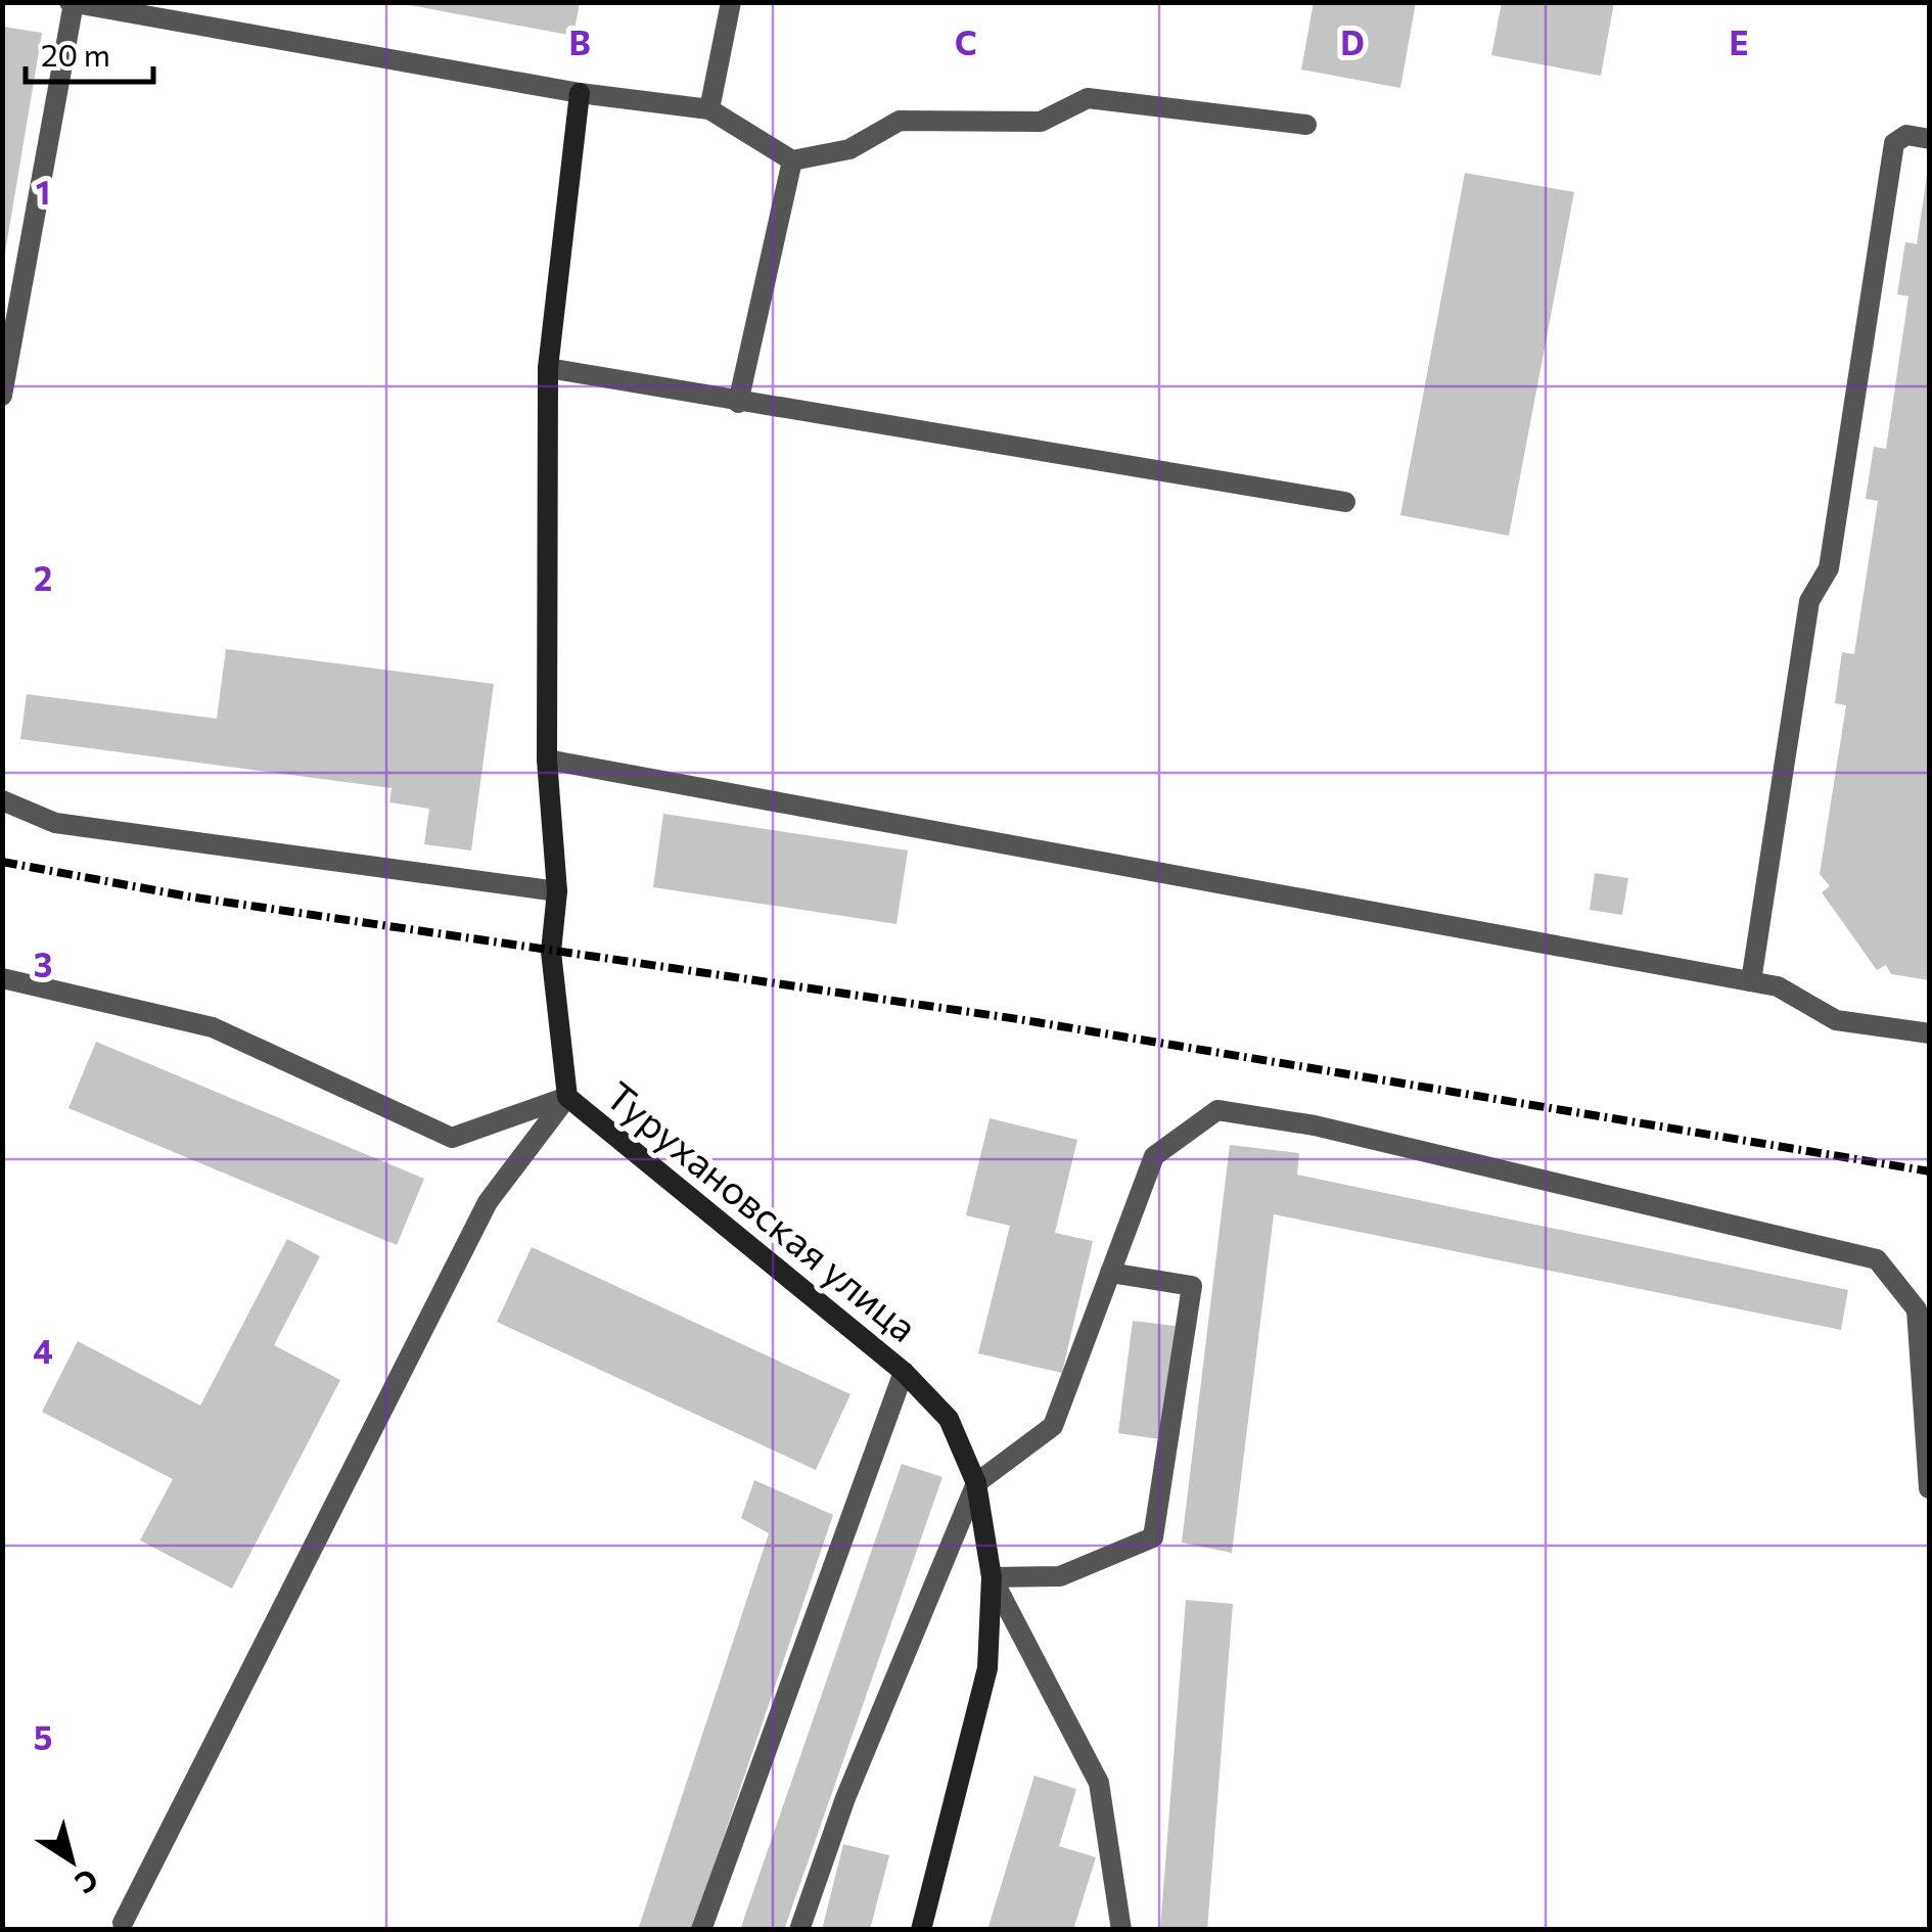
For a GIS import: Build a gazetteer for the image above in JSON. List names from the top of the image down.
{
  "streets": {
    "street": ["Турухановская улица"]
  },
  "scale_bar": "20 m",
  "north": "bottom right",
  "grid": {
    "columns": [
      "B",
      "C",
      "D",
      "E"
    ],
    "rows": [
      "1",
      "2",
      "3",
      "4",
      "5"
    ]
  }
}
